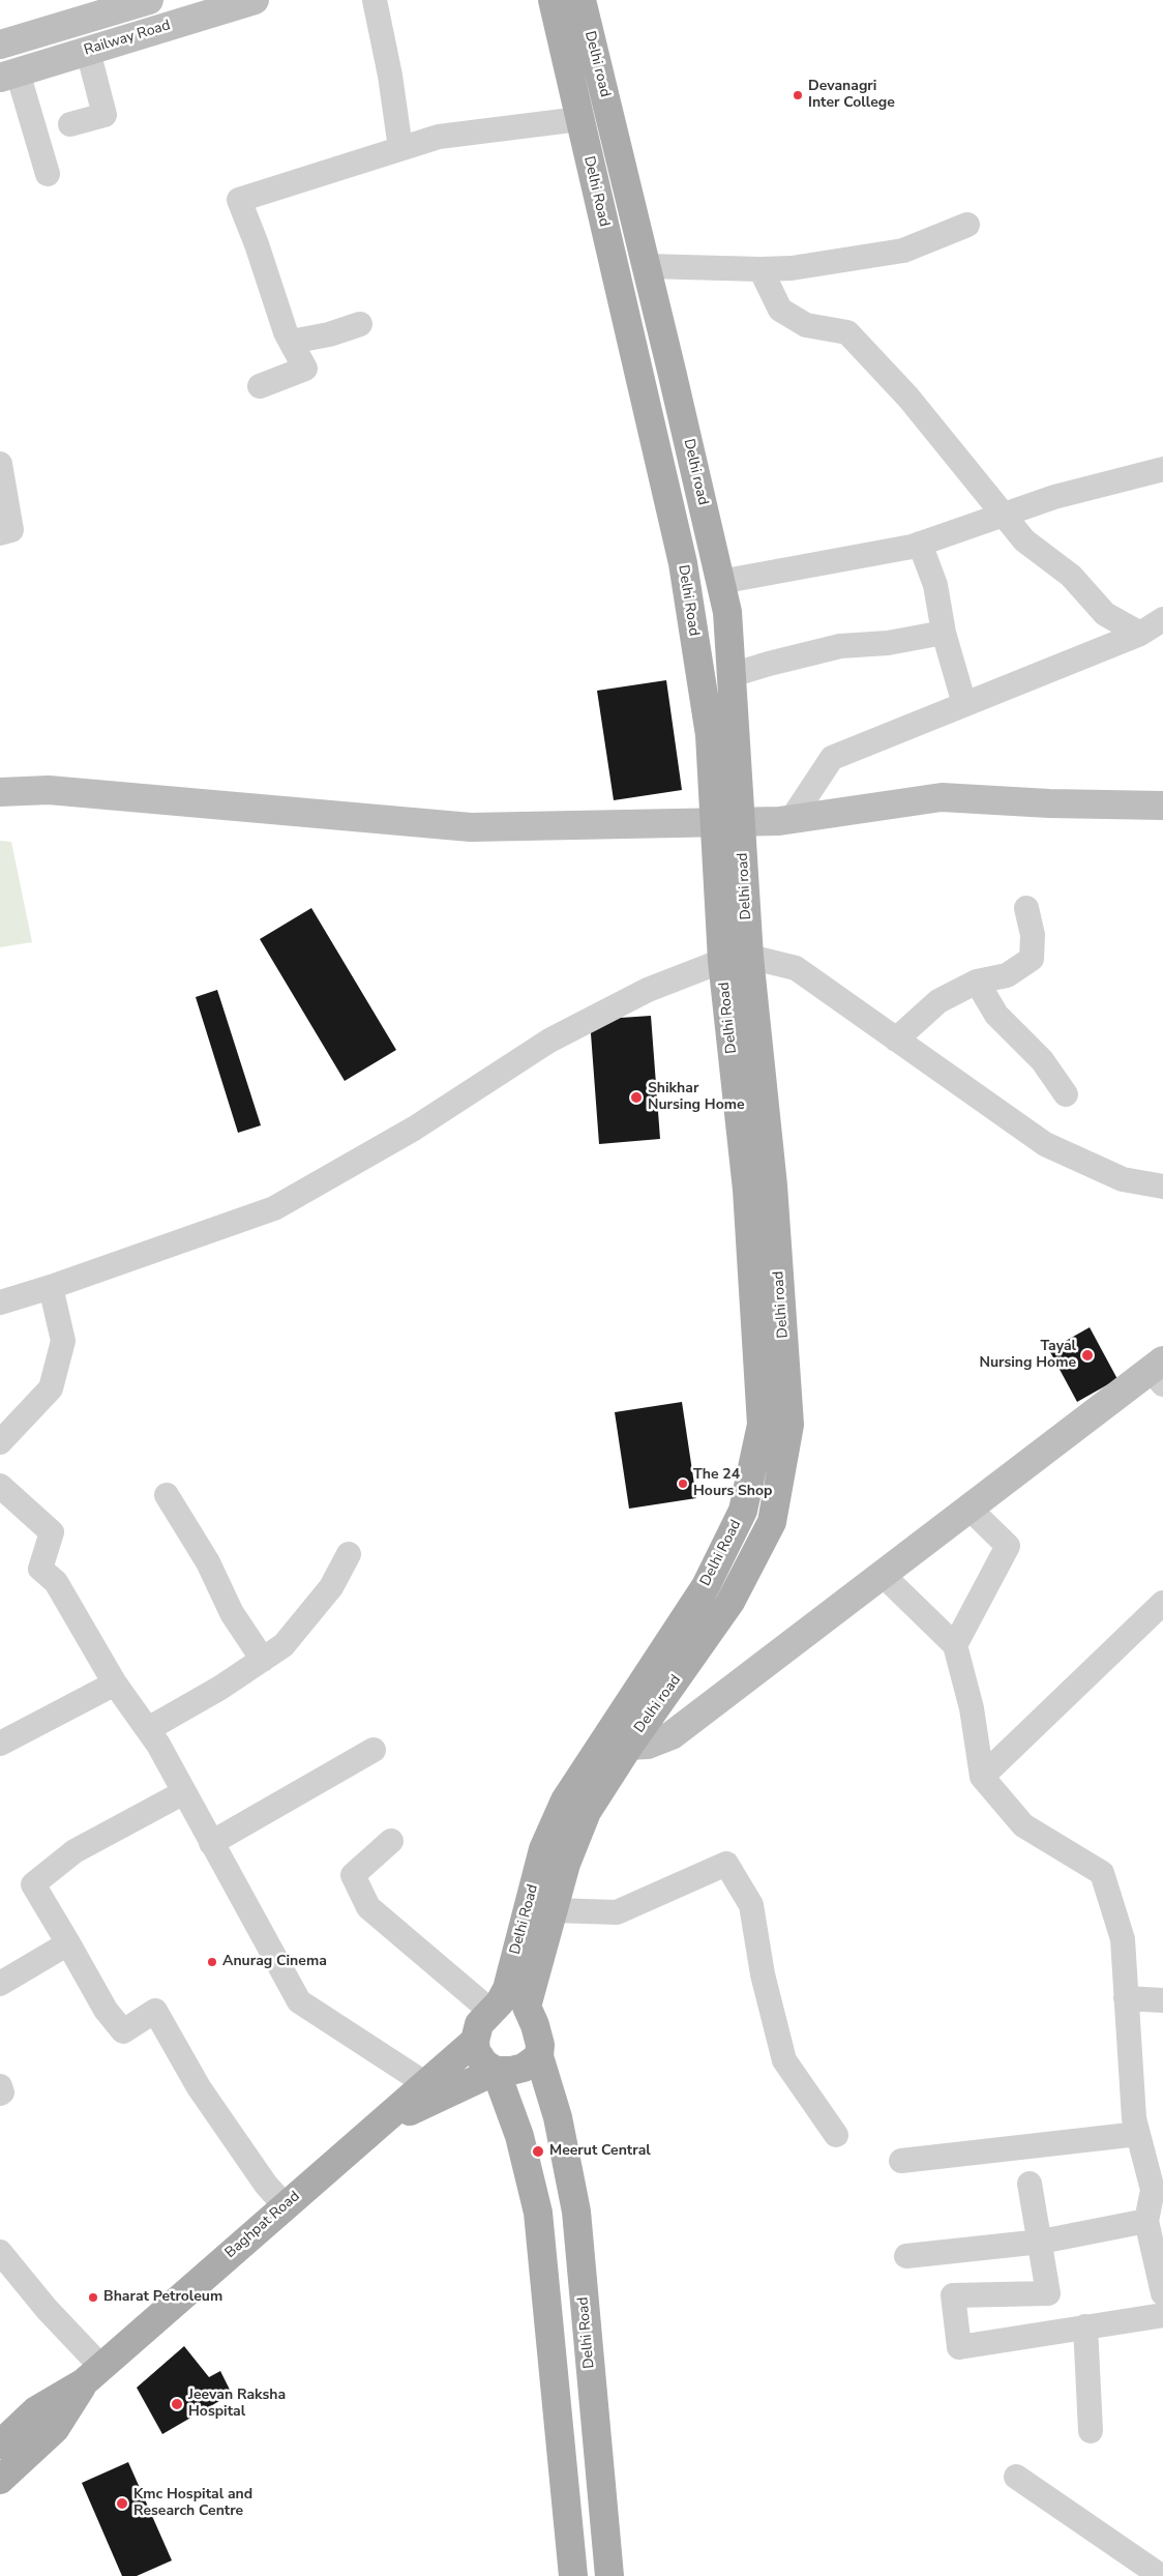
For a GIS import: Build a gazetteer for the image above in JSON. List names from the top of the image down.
{
  "streets": {
    "main road": ["Delhi road", "Delhi Road", "Baghpat Road"],
    "street": ["Railway Road"]
  },
  "crossings": [
    ["Delhi road", "Delhi Road"],
    ["Delhi Road", "Baghpat Road"]
  ],
  "places": [
    "Devanagri Inter College",
    "Shikhar Nursing Home",
    "Tayal Nursing Home",
    "The 24 Hours Shop",
    "Anurag Cinema",
    "Meerut Central",
    "Bharat Petroleum",
    "Jeevan Raksha Hospital",
    "Kmc Hospital and Research Centre"
  ]
}
